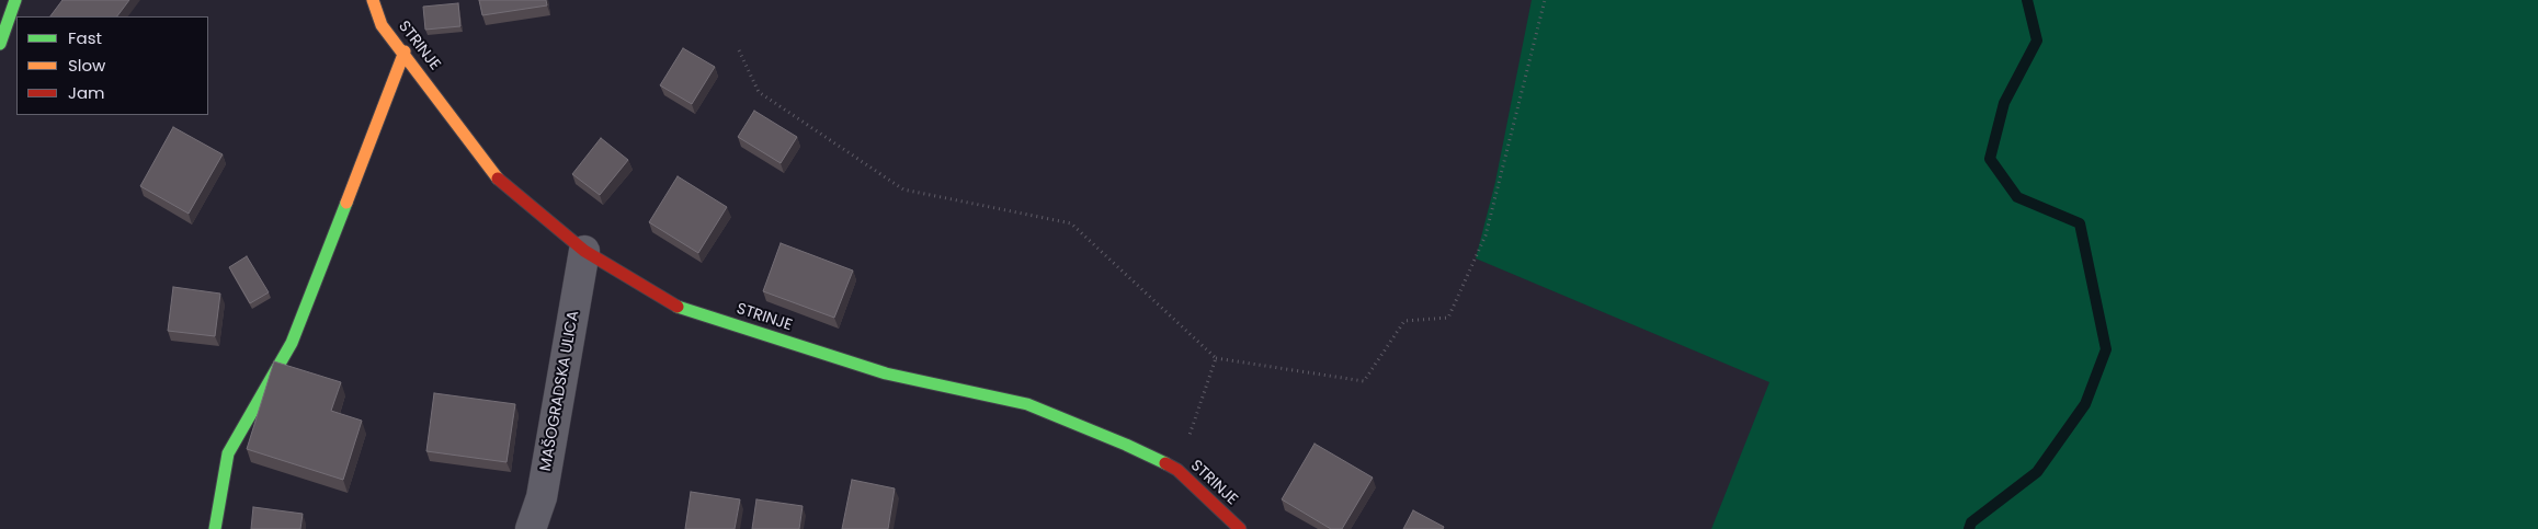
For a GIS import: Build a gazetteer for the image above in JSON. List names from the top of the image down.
{
  "streets": {
    "street": ["STRINJE", "MAŠOGRADSKA ULICA"]
  },
  "crossings": [
    ["STRINJE", "MAŠOGRADSKA ULICA"]
  ],
  "legend": ["Fast", "Slow", "Jam"]
}
